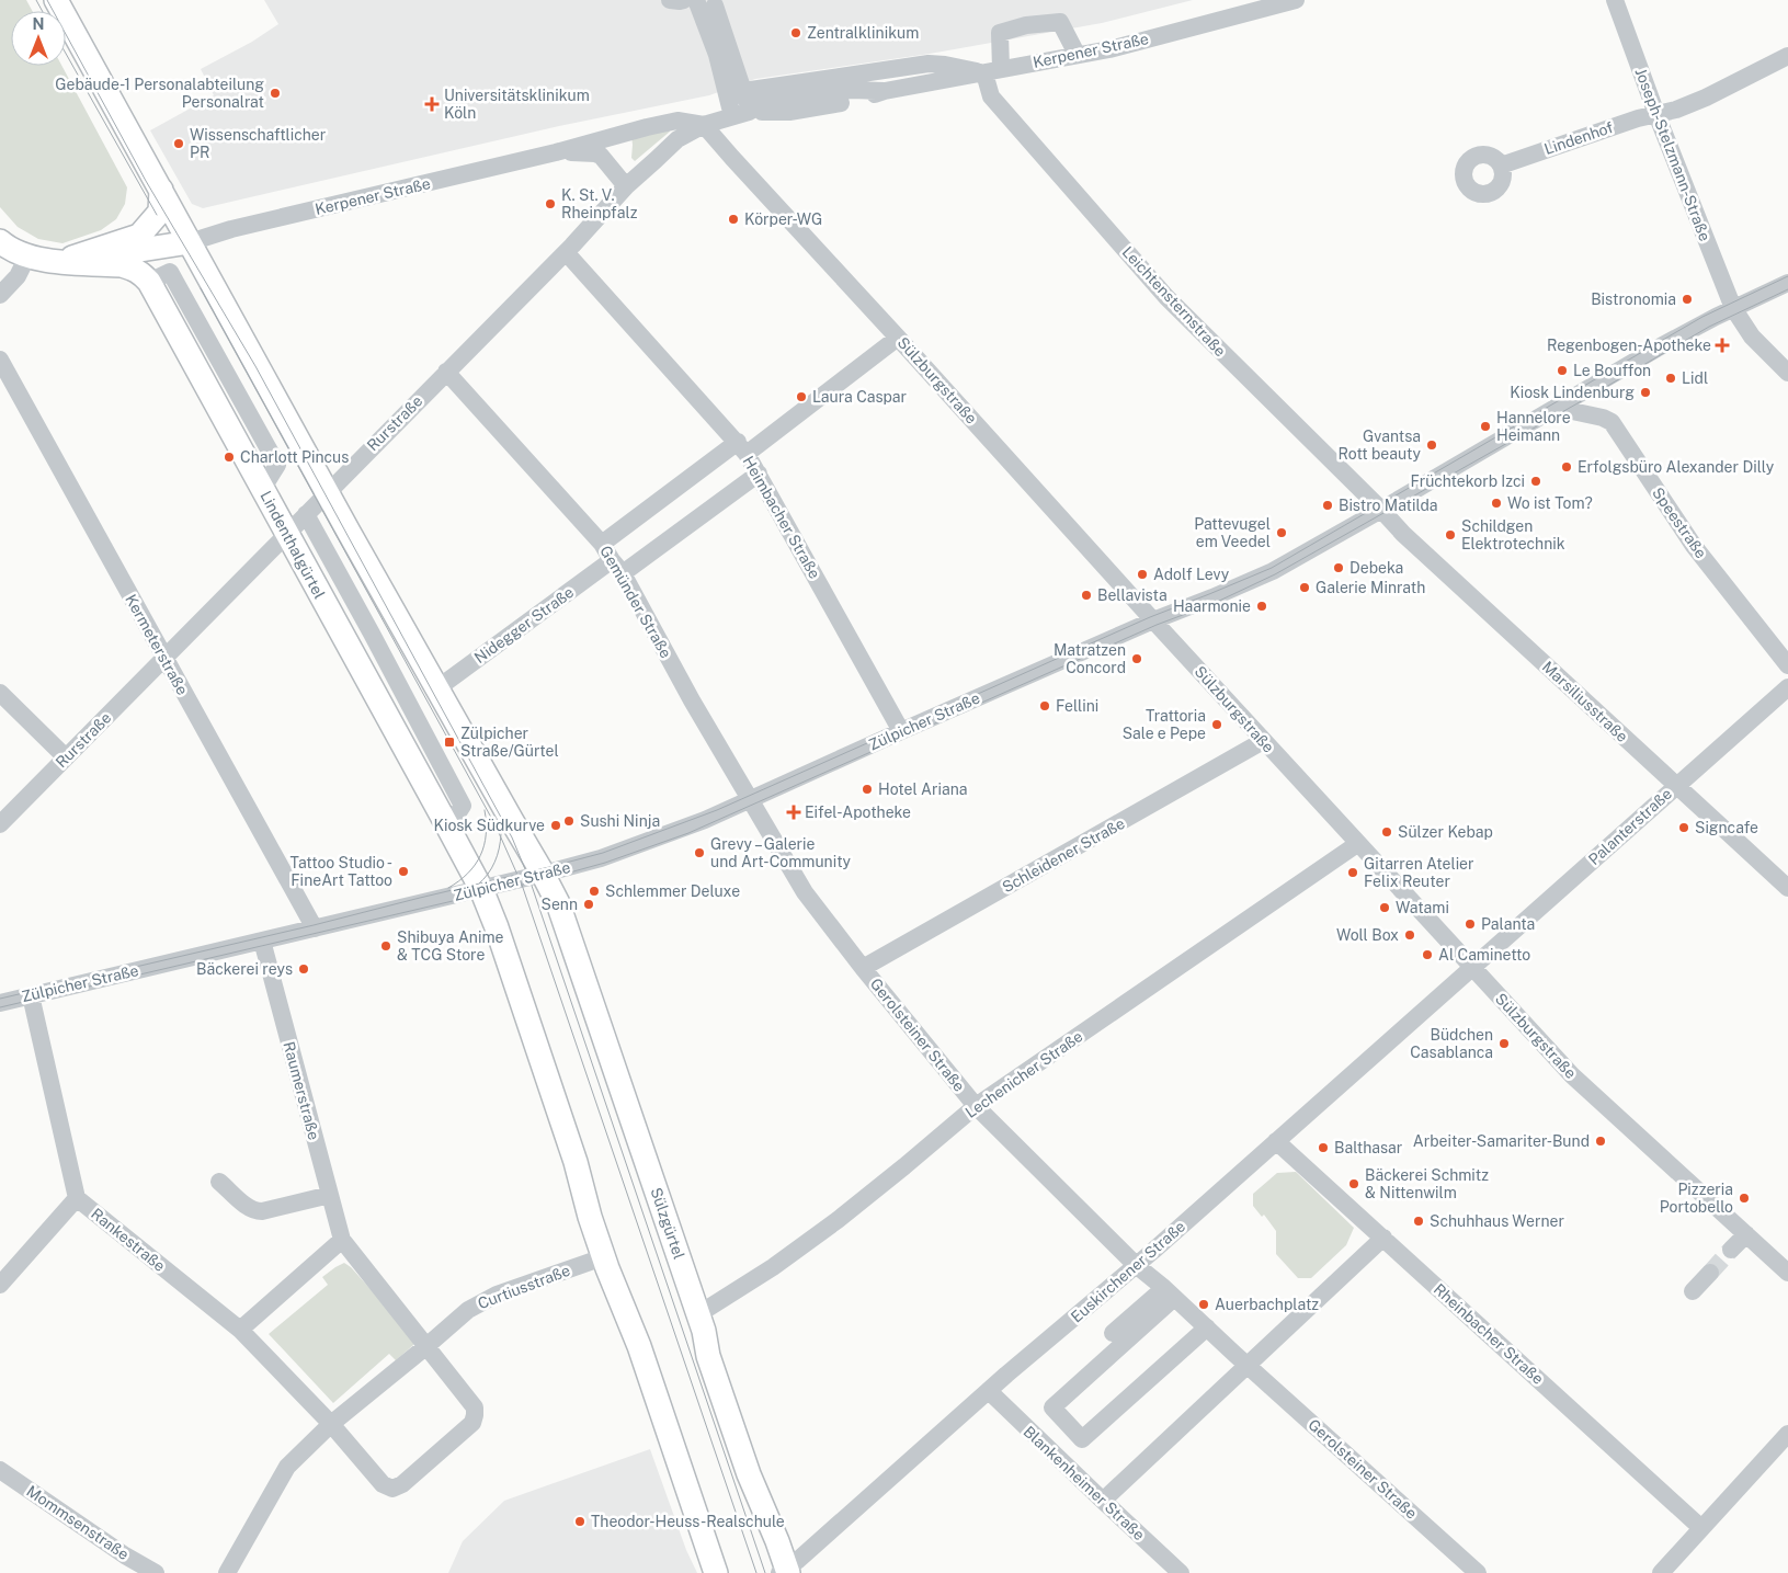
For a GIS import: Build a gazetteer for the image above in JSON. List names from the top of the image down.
{
  "streets": {
    "main road": ["Lindenthalgürtel", "Sülzgürtel"],
    "street": [
      "Kerpener Straße",
      "Lindenhof",
      "Joseph-Stelzmann-Straße",
      "Leichtensternstraße",
      "Sülzburgstraße",
      "Rurstraße",
      "Heimbacher Straße",
      "Speestraße",
      "Gemünder Straße",
      "Nidegger Straße",
      "Kermeterstraße",
      "Marsiliusstraße",
      "Zülpicher Straße",
      "Palanterstraße",
      "Schleidener Straße",
      "Gerolsteiner Straße",
      "Lechenicher Straße",
      "Raumerstraße",
      "Rankestraße",
      "Euskirchener Straße",
      "Curtiusstraße",
      "Rheinbacher Straße",
      "Blankenheimer Straße",
      "Mommsenstraße"
    ]
  },
  "crossings": [
    ["Kerpener Straße", "Leichtensternstraße"],
    ["Kerpener Straße", "Sülzburgstraße"],
    ["Kerpener Straße", "Rurstraße"],
    ["Kerpener Straße", "Lindenthalgürtel"],
    ["Lindenhof", "Joseph-Stelzmann-Straße"],
    ["Joseph-Stelzmann-Straße", "Zülpicher Straße"],
    ["Leichtensternstraße", "Marsiliusstraße"],
    ["Leichtensternstraße", "Zülpicher Straße"],
    ["Sülzburgstraße", "Rurstraße"],
    ["Sülzburgstraße", "Zülpicher Straße"],
    ["Sülzburgstraße", "Palanterstraße"],
    ["Sülzburgstraße", "Schleidener Straße"],
    ["Sülzburgstraße", "Lechenicher Straße"],
    ["Sülzburgstraße", "Euskirchener Straße"],
    ["Rurstraße", "Heimbacher Straße"],
    ["Rurstraße", "Lindenthalgürtel"],
    ["Rurstraße", "Gemünder Straße"],
    ["Rurstraße", "Kermeterstraße"],
    ["Heimbacher Straße", "Nidegger Straße"],
    ["Heimbacher Straße", "Zülpicher Straße"],
    ["Speestraße", "Zülpicher Straße"],
    ["Lindenthalgürtel", "Zülpicher Straße"],
    ["Gemünder Straße", "Nidegger Straße"],
    ["Gemünder Straße", "Zülpicher Straße"],
    ["Gemünder Straße", "Gerolsteiner Straße"],
    ["Kermeterstraße", "Zülpicher Straße"],
    ["Marsiliusstraße", "Zülpicher Straße"],
    ["Marsiliusstraße", "Palanterstraße"],
    ["Zülpicher Straße", "Gerolsteiner Straße"],
    ["Zülpicher Straße", "Raumerstraße"],
    ["Zülpicher Straße", "Sülzgürtel"],
    ["Zülpicher Straße", "Rankestraße"],
    ["Palanterstraße", "Euskirchener Straße"],
    ["Schleidener Straße", "Gerolsteiner Straße"],
    ["Gerolsteiner Straße", "Lechenicher Straße"],
    ["Gerolsteiner Straße", "Euskirchener Straße"],
    ["Lechenicher Straße", "Sülzgürtel"],
    ["Raumerstraße", "Curtiusstraße"],
    ["Sülzgürtel", "Euskirchener Straße"],
    ["Rankestraße", "Curtiusstraße"],
    ["Euskirchener Straße", "Rheinbacher Straße"],
    ["Euskirchener Straße", "Blankenheimer Straße"]
  ],
  "places": {
    "other": [
      "Zentralklinikum",
      "Gebäude-1 Personalabteilung Personalrat",
      "Wissenschaftlicher PR",
      "K. St. V. Rheinpfalz",
      "Körper-WG",
      "Bistronomia",
      "Le Bouffon",
      "Lidl",
      "Kiosk Lindenburg",
      "Laura Caspar",
      "Hannelore Heimann",
      "Gvantsa Rott beauty",
      "Charlott Pincus",
      "Erfolgsbüro Alexander Dilly",
      "Früchtekorb Izci",
      "Wo ist Tom?",
      "Bistro Matilda",
      "Pattevugel em Veedel",
      "Schildgen Elektrotechnik",
      "Debeka",
      "Adolf Levy",
      "Galerie Minrath",
      "Bellavista",
      "Haarmonie",
      "Matratzen Concord",
      "Fellini",
      "Trattoria Sale e Pepe",
      "Hotel Ariana",
      "Sushi Ninja",
      "Kiosk Südkurve",
      "Signcafe",
      "Sülzer Kebap",
      "Grevy – Galerie und Art-Community",
      "Tattoo Studio - FineArt Tattoo",
      "Gitarren Atelier Felix Reuter",
      "Schlemmer Deluxe",
      "Senn",
      "Watami",
      "Palanta",
      "Woll Box",
      "Shibuya Anime & TCG Store",
      "Al Caminetto",
      "Bäckerei reys",
      "Büdchen Casablanca",
      "Arbeiter-Samariter-Bund",
      "Balthasar",
      "Bäckerei Schmitz & Nittenwilm",
      "Pizzeria Portobello",
      "Schuhhaus Werner",
      "Auerbachplatz",
      "Theodor-Heuss-Realschule"
    ],
    "health": ["Universitätsklinikum Köln", "Regenbogen-Apotheke", "Eifel-Apotheke"],
    "transit": ["Zülpicher Straße/Gürtel"]
  },
  "north": "top"
}
